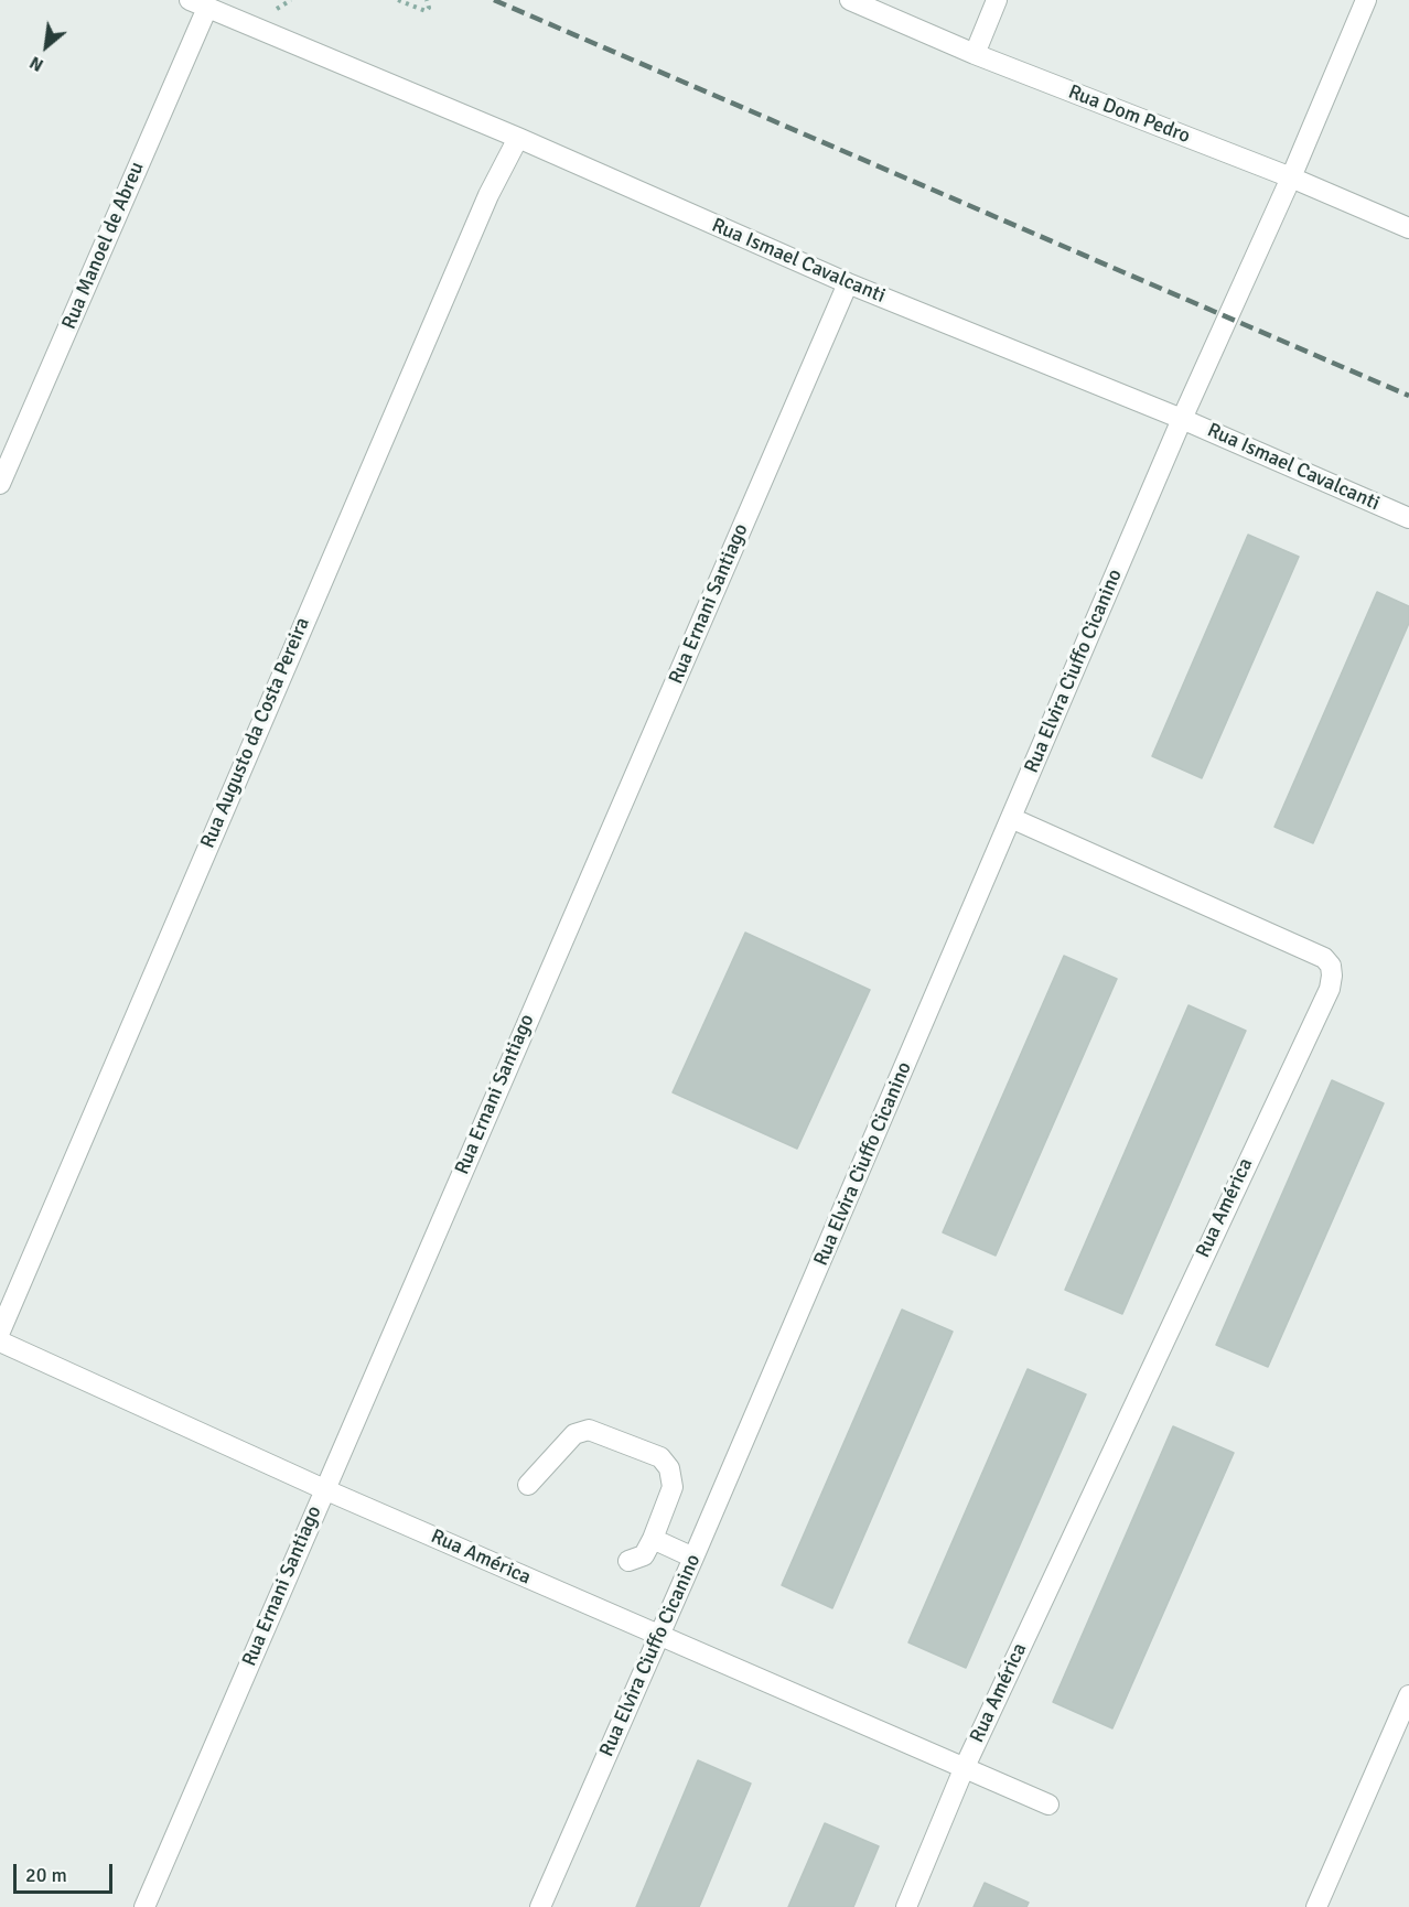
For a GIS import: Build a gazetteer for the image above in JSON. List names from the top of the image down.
{
  "streets": {
    "street": [
      "Rua Dom Pedro",
      "Rua Manoel de Abreu",
      "Rua Ismael Cavalcanti",
      "Rua Ernani Santiago",
      "Rua Elvira Ciuffo Cicanino",
      "Rua Augusto da Costa Pereira",
      "Rua América"
    ]
  },
  "crossings": [
    ["Rua Dom Pedro", "Rua Elvira Ciuffo Cicanino"],
    ["Rua Manoel de Abreu", "Rua Ismael Cavalcanti"],
    ["Rua Ismael Cavalcanti", "Rua Ernani Santiago"],
    ["Rua Ismael Cavalcanti", "Rua Elvira Ciuffo Cicanino"],
    ["Rua Ismael Cavalcanti", "Rua Augusto da Costa Pereira"],
    ["Rua Ernani Santiago", "Rua América"],
    ["Rua Elvira Ciuffo Cicanino", "Rua América"]
  ],
  "scale_bar": "20 m",
  "north": "bottom left"
}
